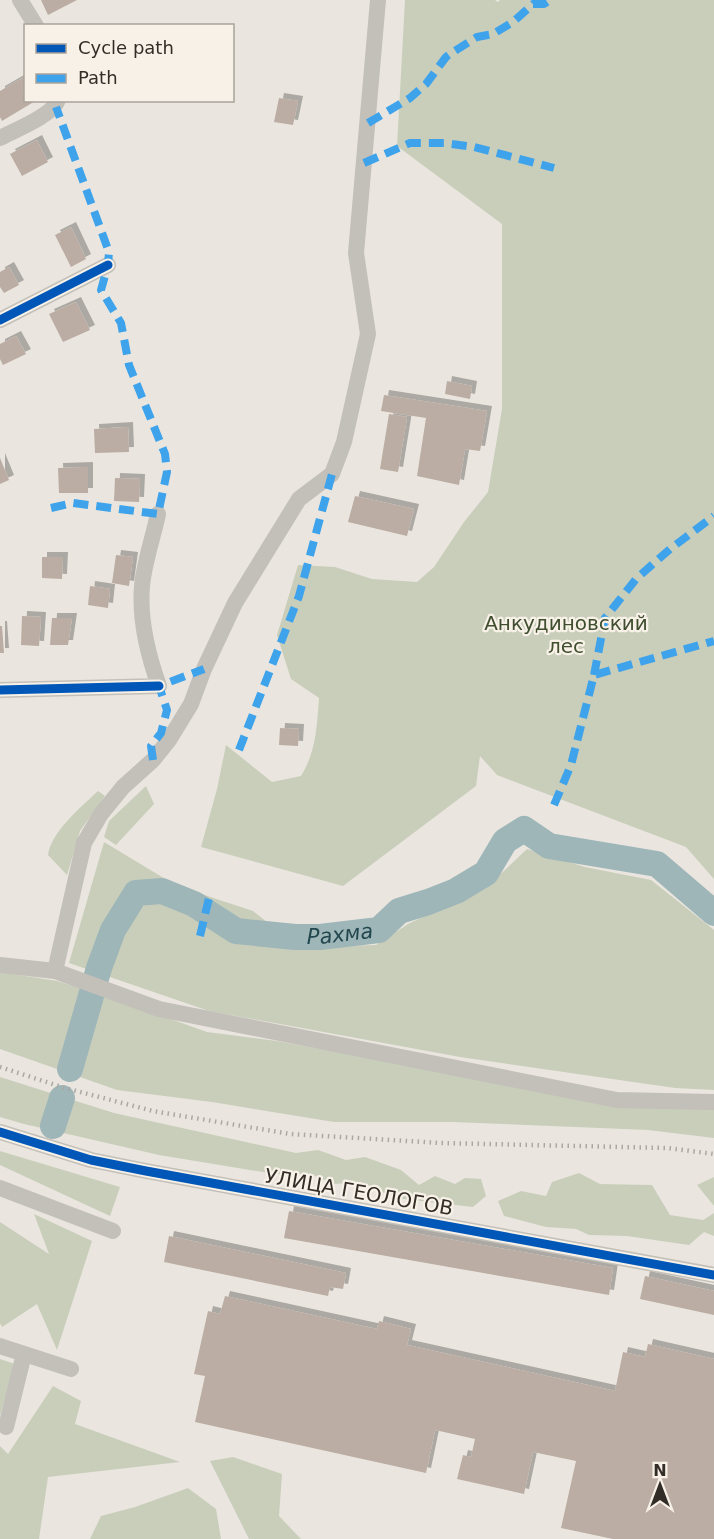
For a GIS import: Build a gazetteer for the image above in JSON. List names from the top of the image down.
{
  "streets": {
    "street": ["УЛИЦА ГЕОЛОГОВ"]
  },
  "water": ["Рахма"],
  "parks": ["Анкудиновский лес"],
  "legend": ["Cycle path", "Path"],
  "north": "top"
}
